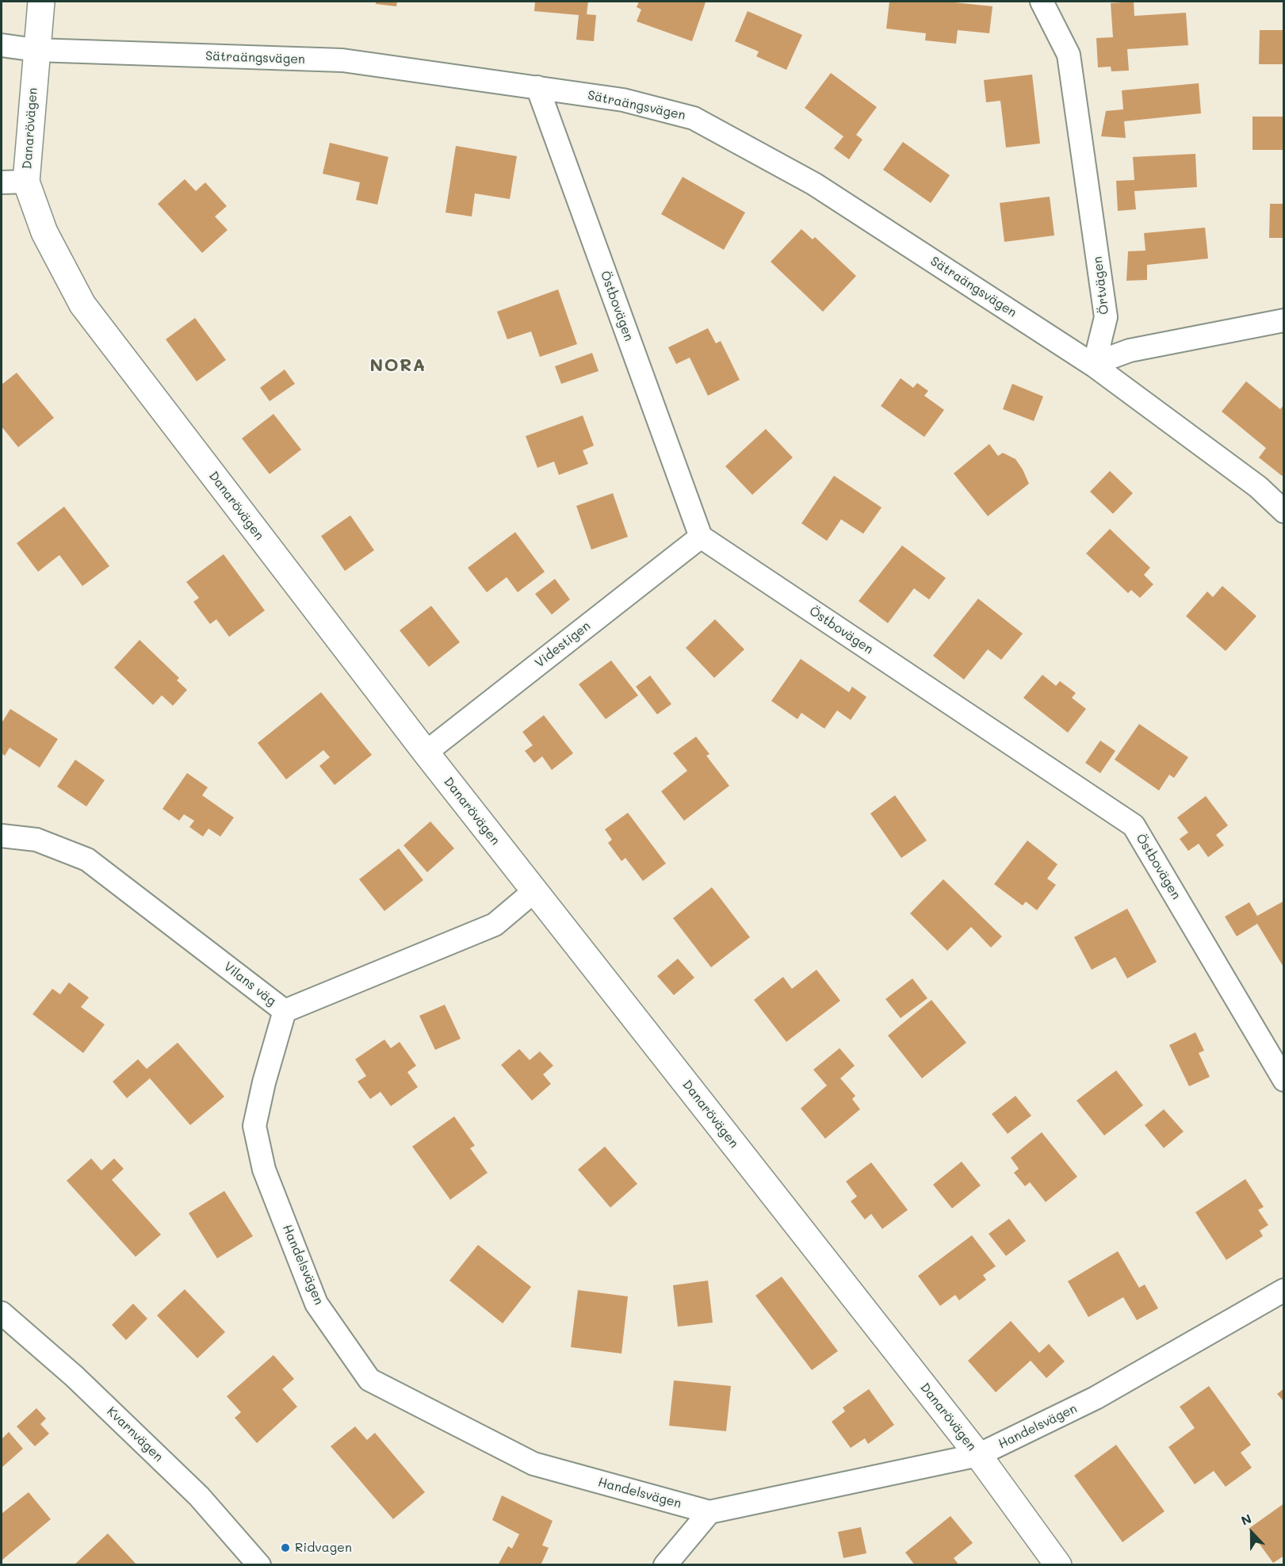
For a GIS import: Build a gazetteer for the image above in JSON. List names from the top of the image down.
{
  "streets": {
    "street": [
      "Sätraängsvägen",
      "Danarövägen",
      "Örtvägen",
      "Östbovägen",
      "Videstigen",
      "Vilans väg",
      "Handelsvägen",
      "Kvarnvägen"
    ]
  },
  "crossings": [
    ["Sätraängsvägen", "Danarövägen"],
    ["Sätraängsvägen", "Örtvägen"],
    ["Sätraängsvägen", "Östbovägen"],
    ["Danarövägen", "Videstigen"],
    ["Danarövägen", "Vilans väg"],
    ["Danarövägen", "Handelsvägen"],
    ["Östbovägen", "Videstigen"],
    ["Vilans väg", "Handelsvägen"]
  ],
  "districts": ["NORA"],
  "places": ["Ridvagen"],
  "north": "top"
}
